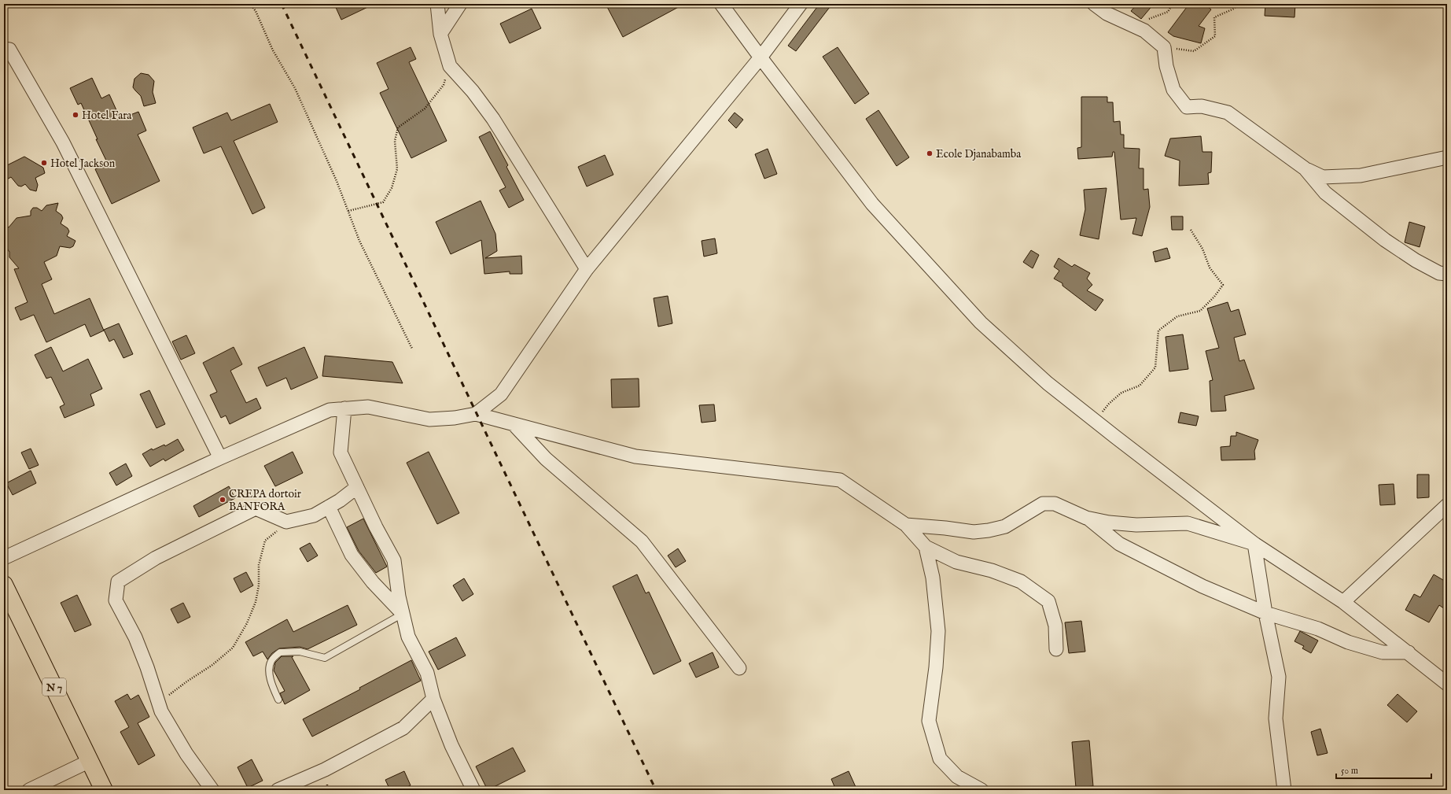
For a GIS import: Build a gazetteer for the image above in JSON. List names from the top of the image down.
{
  "streets": {
    "highway": ["N 7"]
  },
  "places": [
    "Hotel Fara",
    "Ecole Djanabamba",
    "Hotel Jackson",
    "CREPA dortoir BANFORA"
  ],
  "scale_bar": "50 m"
}
